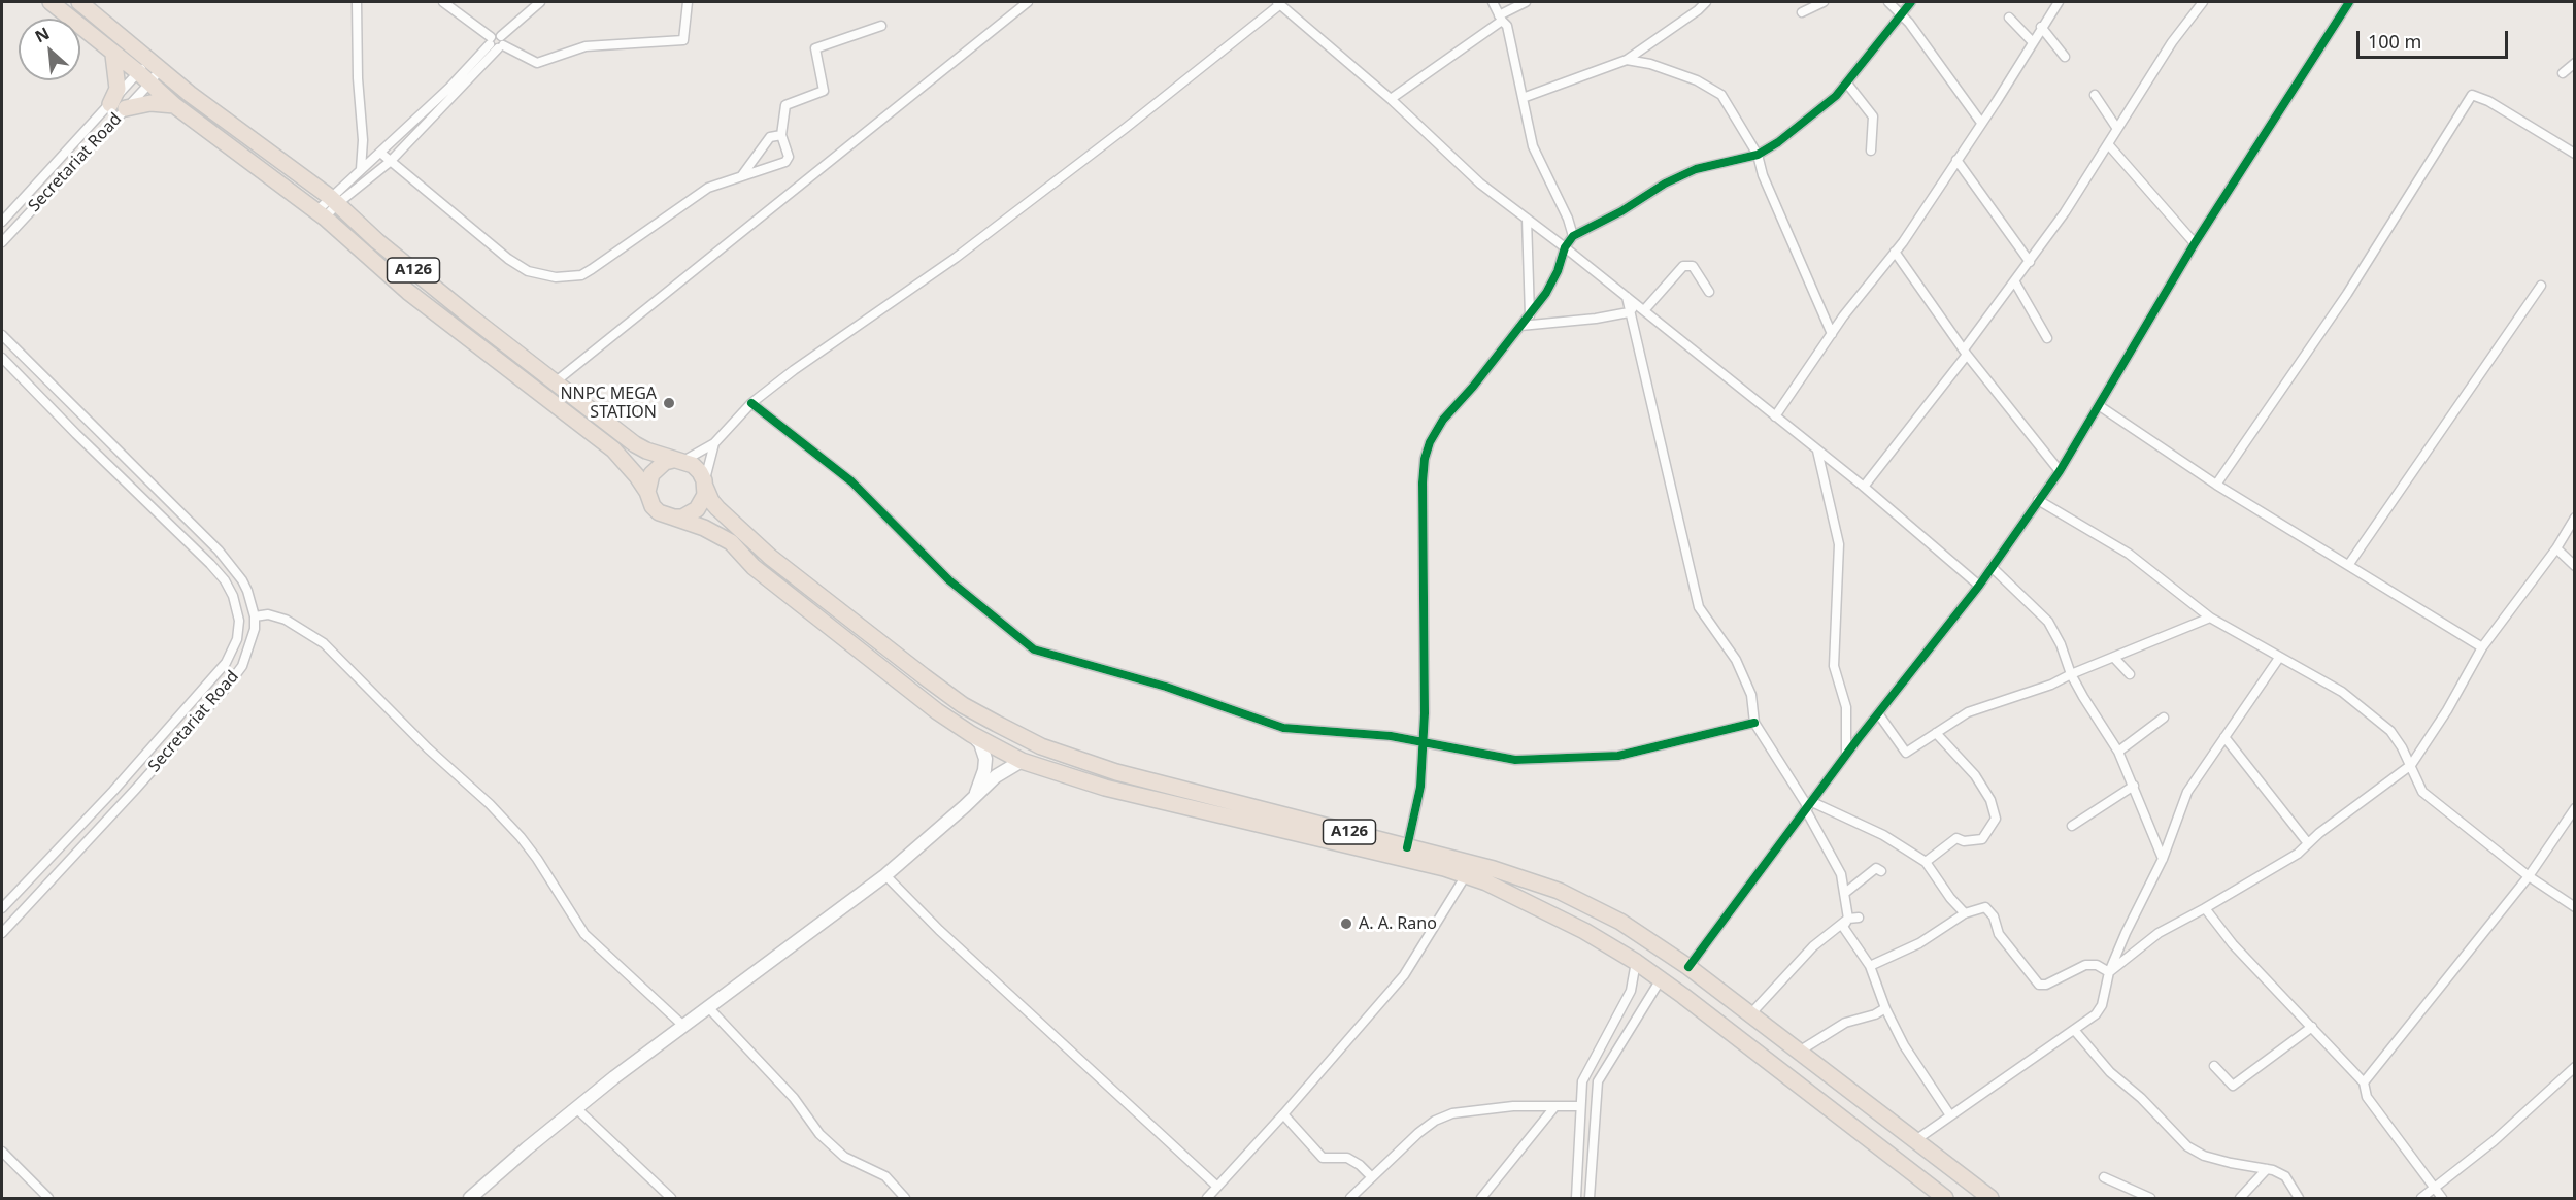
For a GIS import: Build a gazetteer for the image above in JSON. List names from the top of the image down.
{
  "streets": {
    "highway": ["A126"],
    "street": ["Secretariat Road"]
  },
  "crossings": [
    ["Secretariat Road", "A126"]
  ],
  "places": ["NNPC MEGA STATION", "A. A. Rano"],
  "scale_bar": "100 m",
  "north": "top left"
}
